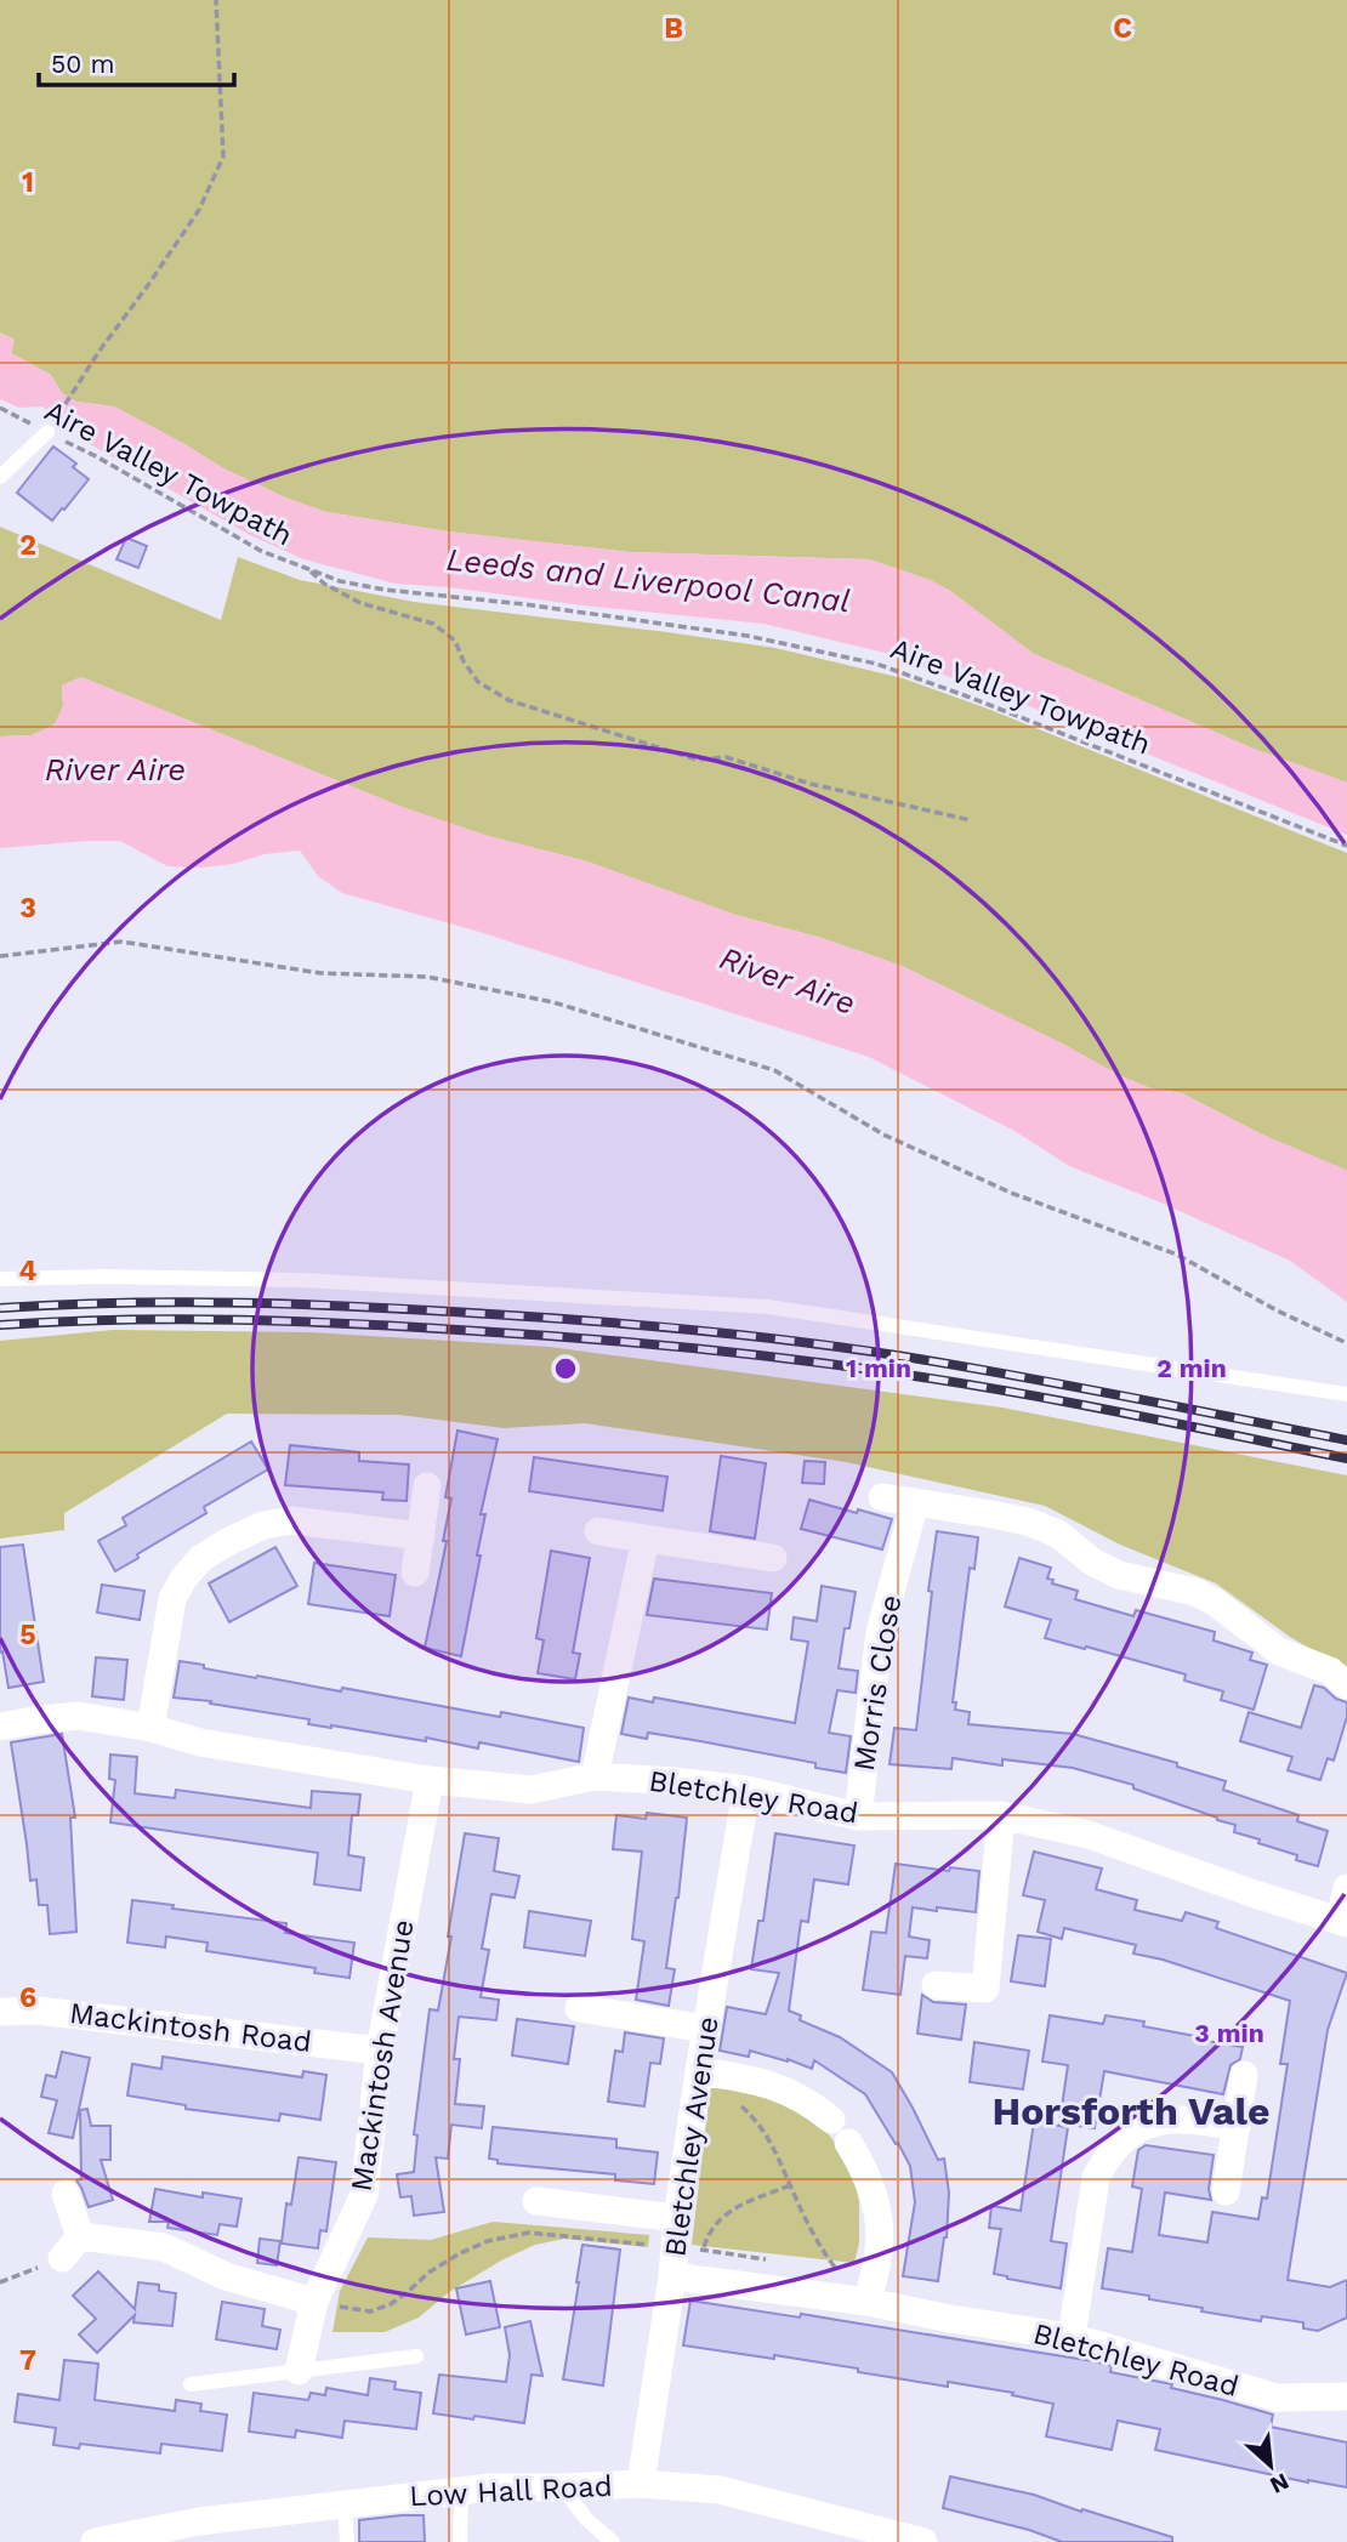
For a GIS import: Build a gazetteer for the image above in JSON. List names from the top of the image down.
{
  "streets": {
    "street": [
      "Morris Close",
      "Bletchley Road",
      "Mackintosh Road",
      "Mackintosh Avenue",
      "Bletchley Avenue",
      "Low Hall Road"
    ],
    "path": ["Aire Valley Towpath"]
  },
  "crossings": [
    ["Morris Close", "Bletchley Road"],
    ["Bletchley Road", "Mackintosh Avenue"],
    ["Bletchley Road", "Bletchley Avenue"],
    ["Mackintosh Road", "Mackintosh Avenue"],
    ["Bletchley Avenue", "Low Hall Road"]
  ],
  "districts": ["Horsforth Vale"],
  "water": ["Leeds and Liverpool Canal", "River Aire"],
  "scale_bar": "50 m",
  "north": "bottom right",
  "grid": {
    "columns": ["B", "C"],
    "rows": [
      "1",
      "2",
      "3",
      "4",
      "5",
      "6",
      "7"
    ]
  },
  "rings": ["1 min", "2 min", "3 min"]
}
